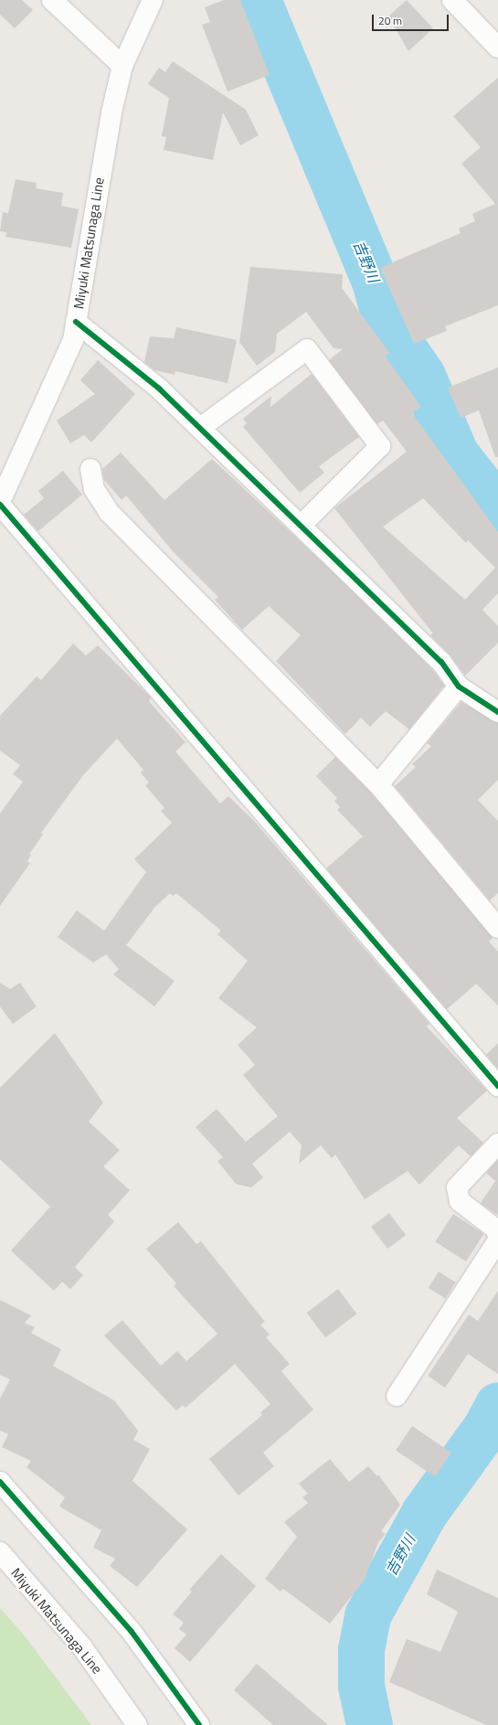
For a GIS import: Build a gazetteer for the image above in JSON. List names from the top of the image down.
{
  "streets": {
    "street": ["Miyuki Matsunaga Line"]
  },
  "water": ["吉野川"],
  "scale_bar": "20 m"
}
